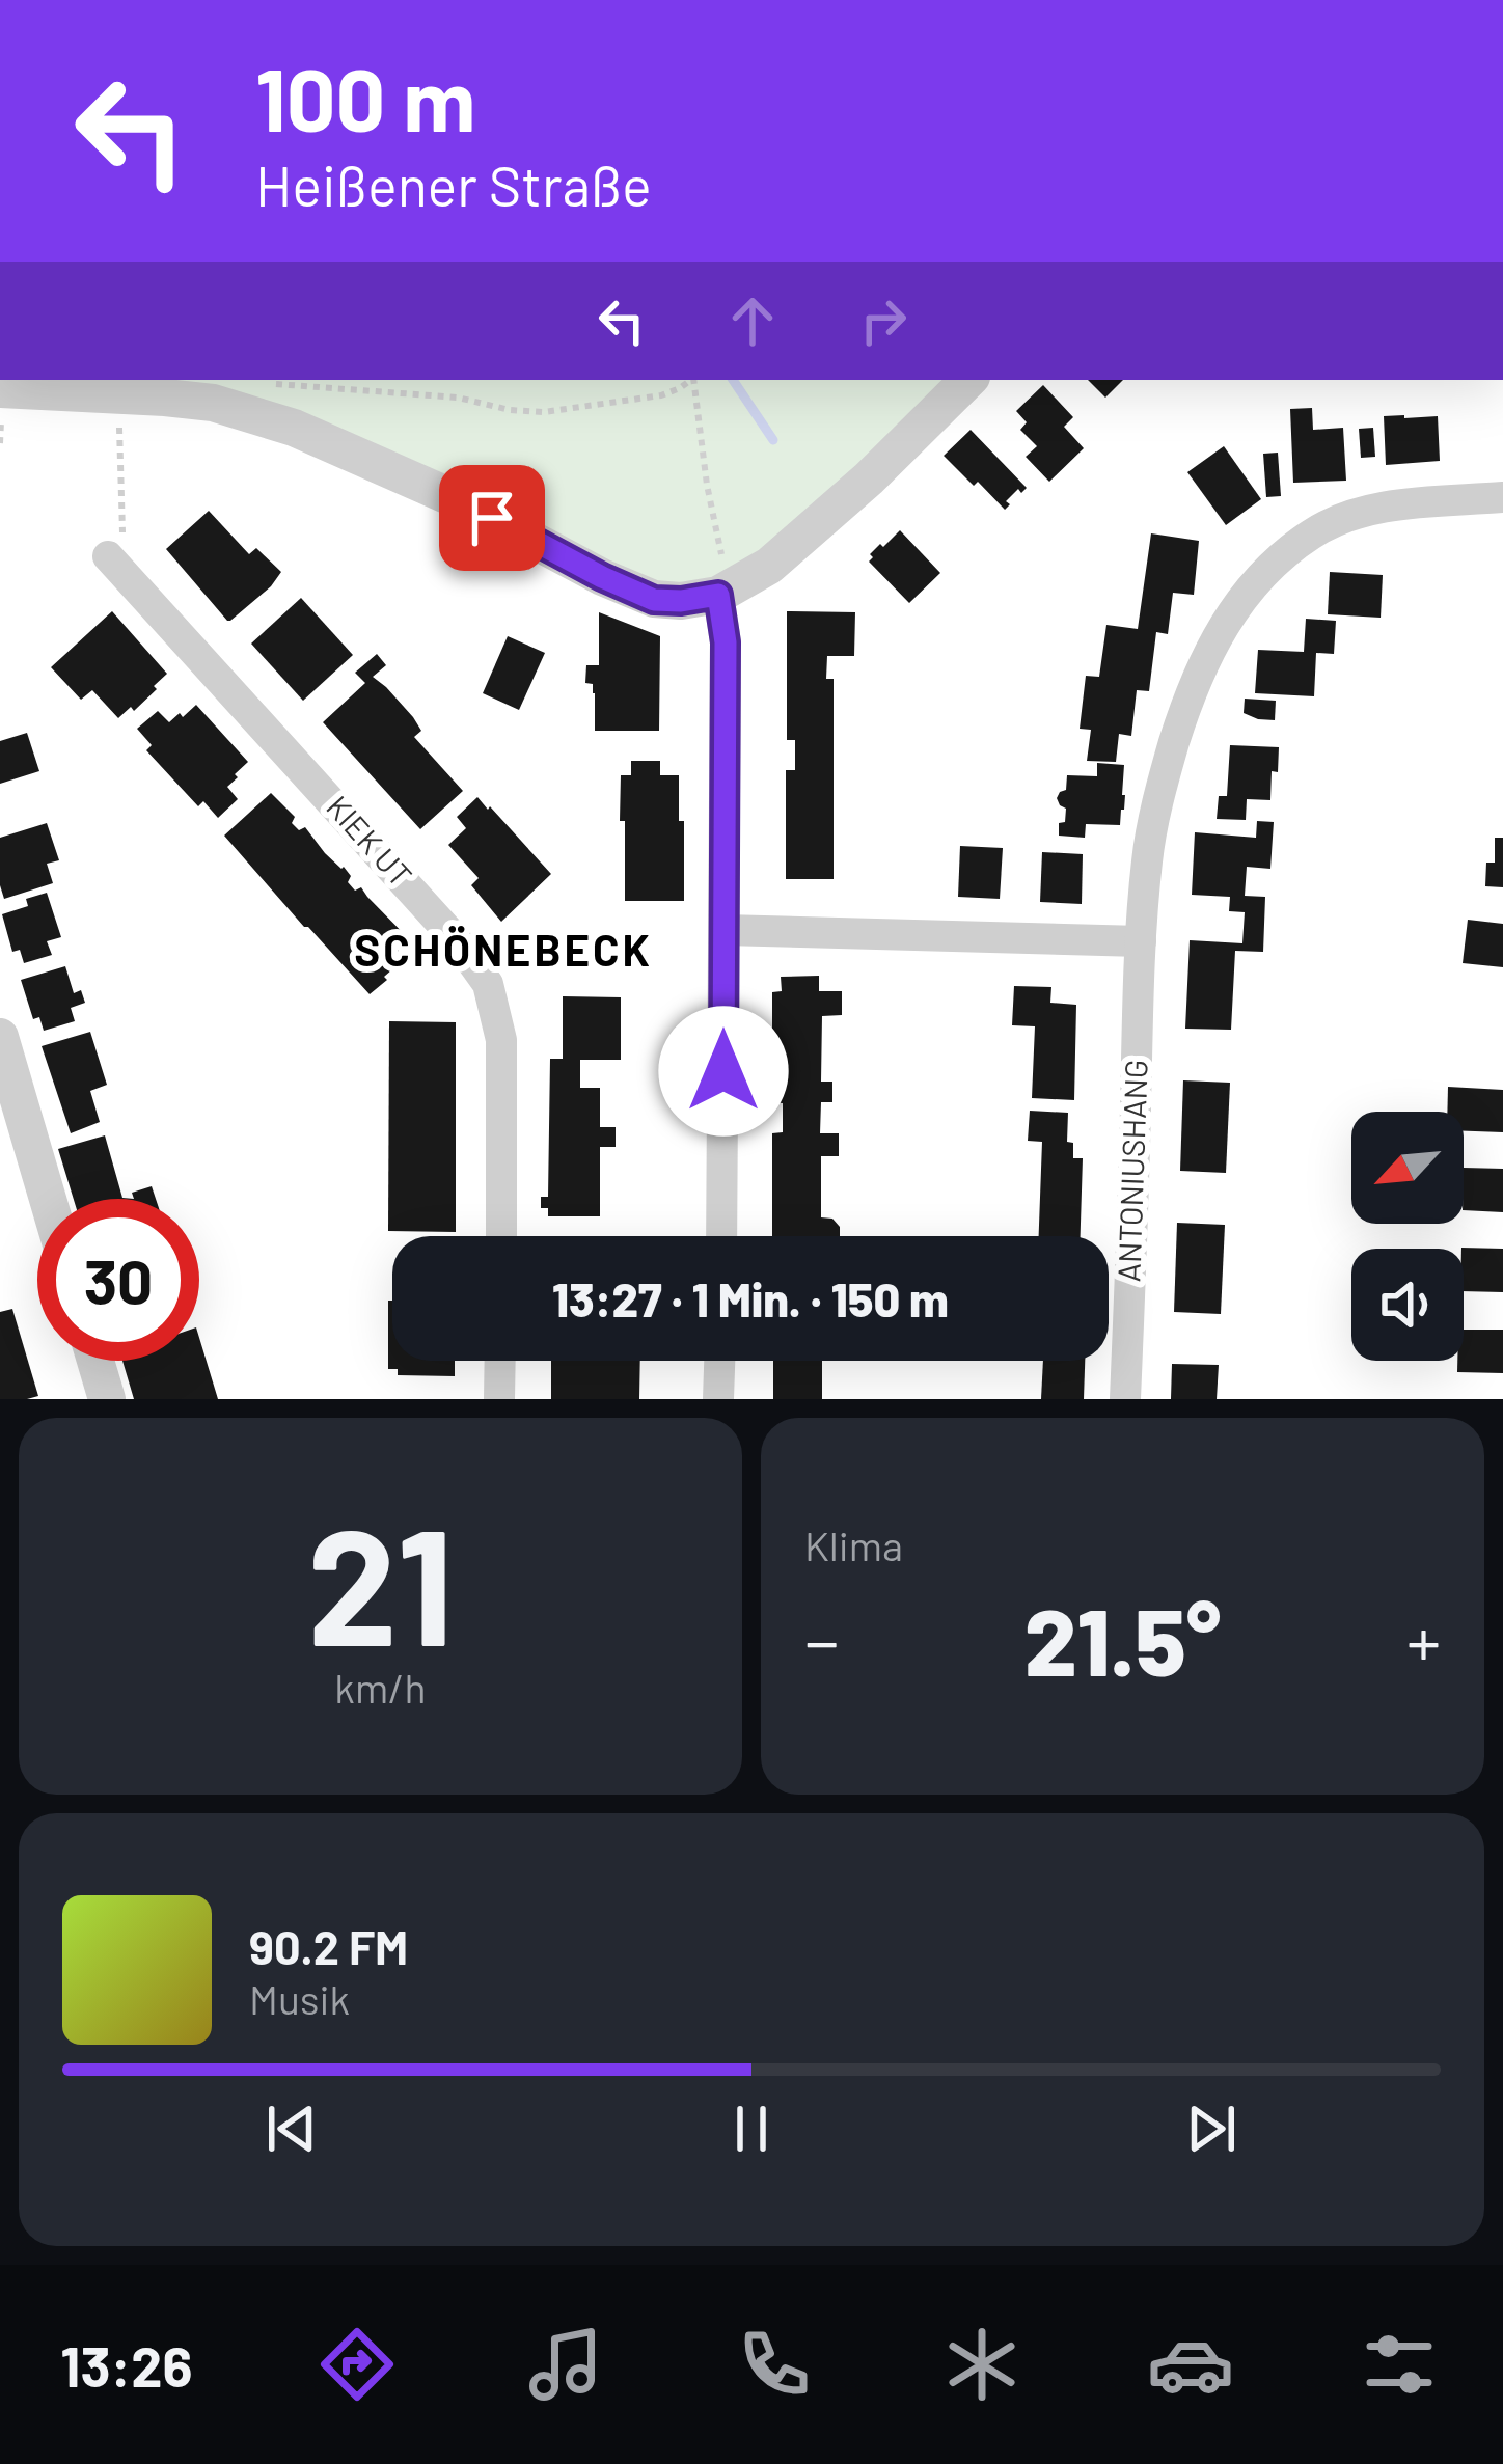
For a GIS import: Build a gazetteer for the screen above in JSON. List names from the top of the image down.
{
  "streets": {
    "street": ["KIEK UT", "ANTONIUSHANG"]
  },
  "districts": ["SCHÖNEBECK"],
  "north": "bottom left",
  "page": {
    "turn": ["100 m", "Heißener Straße"],
    "limit": "30",
    "trip": "13:27 · 1 Min. · 150 m",
    "tile": [
      ["21", "km/h"],
      "Klima"
    ],
    "heat": ["−", "21.5°", "+"],
    "song": ["90.2 FM", "Musik"],
    "tabs": "13:26"
  }
}
